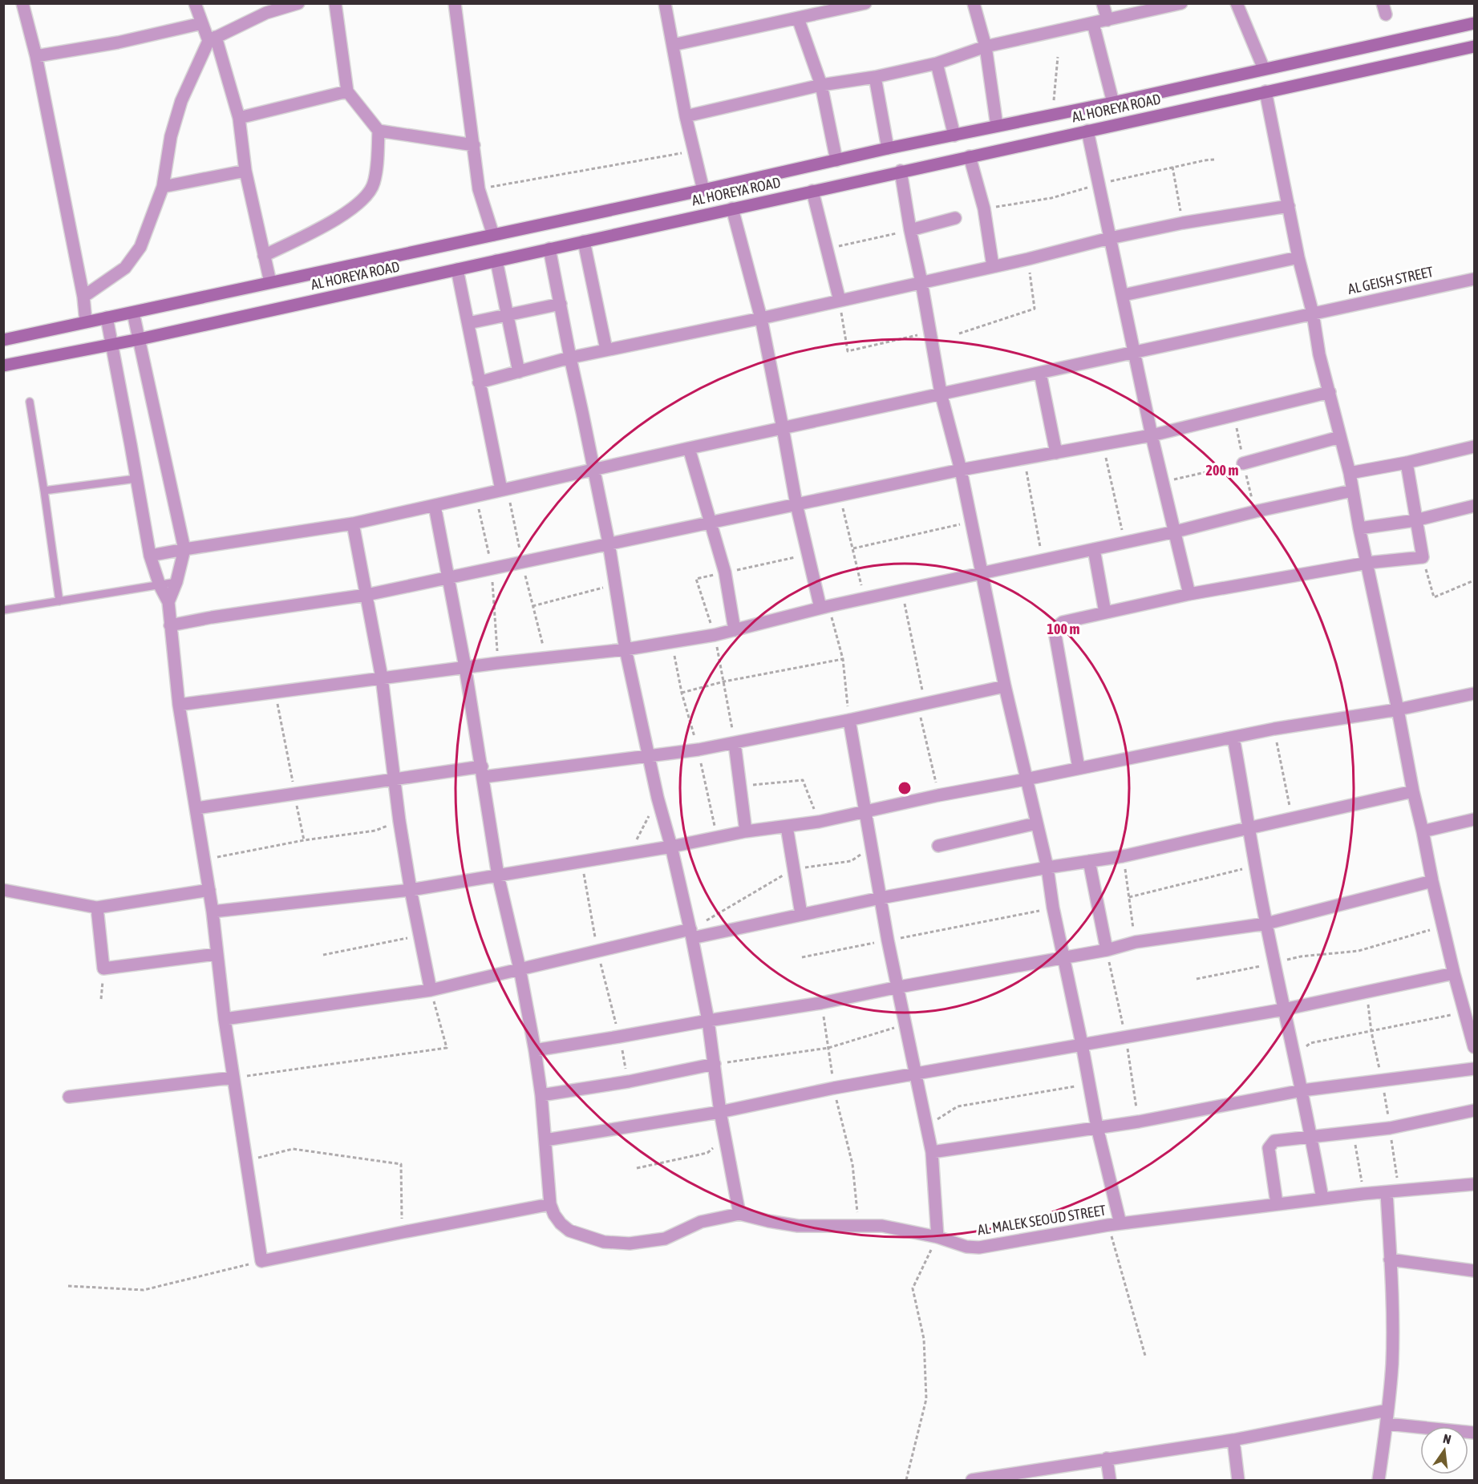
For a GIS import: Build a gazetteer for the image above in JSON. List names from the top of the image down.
{
  "streets": {
    "main road": ["AL HOREYA ROAD"],
    "street": ["AL GEISH STREET", "AL MALEK SEOUD STREET"]
  },
  "north": "top",
  "rings": ["200 m", "100 m"]
}
